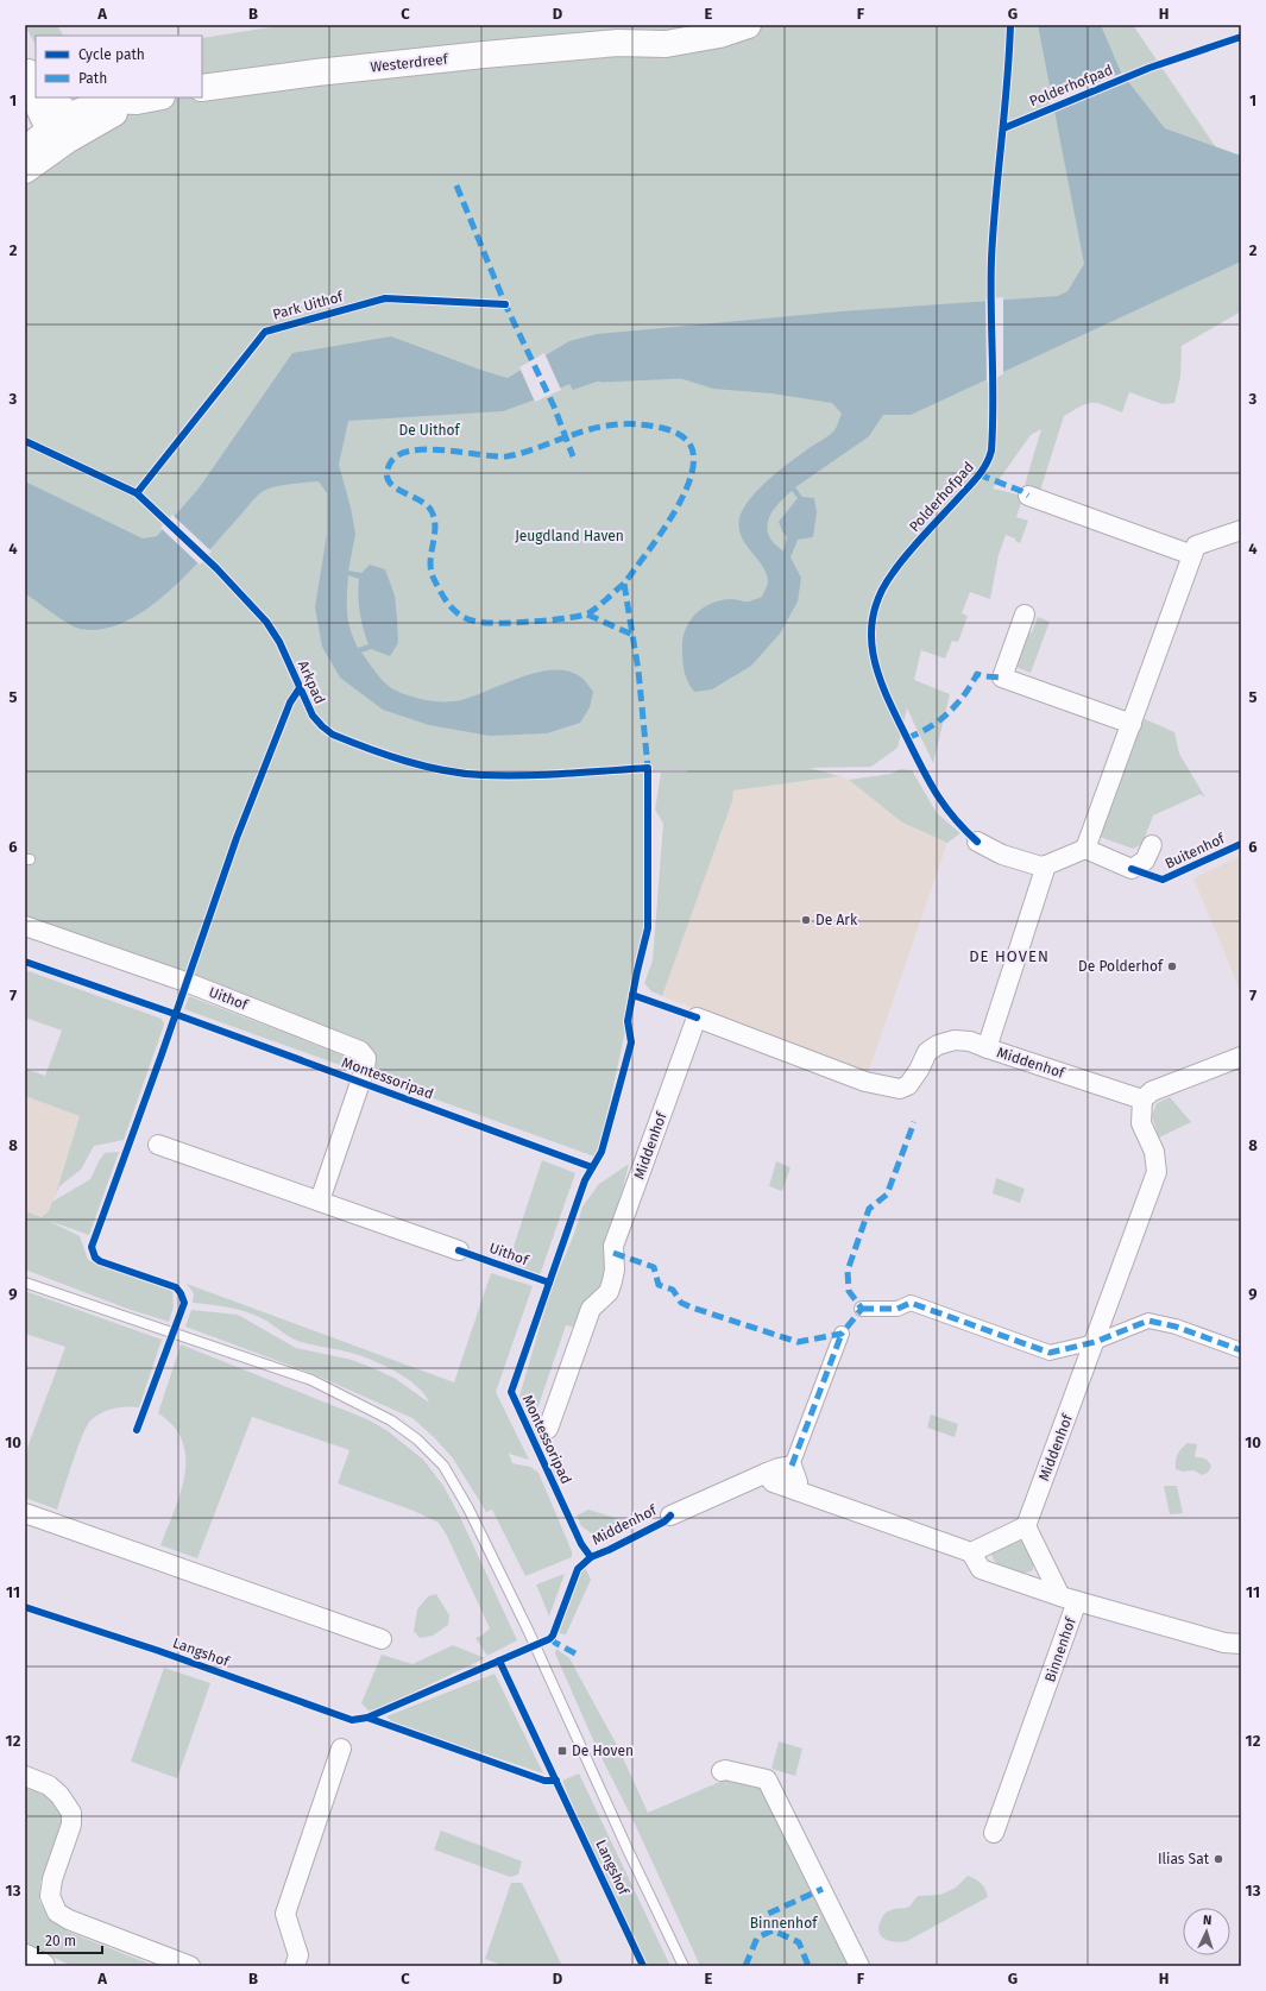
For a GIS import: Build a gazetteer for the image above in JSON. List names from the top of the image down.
{
  "streets": {
    "main road": ["Westerdreef"],
    "street": [
      "Buitenhof",
      "Uithof",
      "Middenhof",
      "Binnenhof"
    ],
    "cycle path": [
      "Polderhofpad",
      "Park Uithof",
      "Arkpad",
      "Montessoripad",
      "Langshof"
    ]
  },
  "districts": ["DE HOVEN"],
  "parks": ["De Uithof", "Jeugdland Haven", "Binnenhof"],
  "places": {
    "other": ["De Ark", "De Polderhof", "Ilias Sat"],
    "transit": ["De Hoven"]
  },
  "legend": ["Cycle path", "Path"],
  "scale_bar": "20 m",
  "north": "top",
  "grid": {
    "columns": [
      "A",
      "B",
      "C",
      "D",
      "E",
      "F",
      "G",
      "H"
    ],
    "rows": [
      "1",
      "2",
      "3",
      "4",
      "5",
      "6",
      "7",
      "8",
      "9",
      "10",
      "11",
      "12",
      "13"
    ]
  }
}
